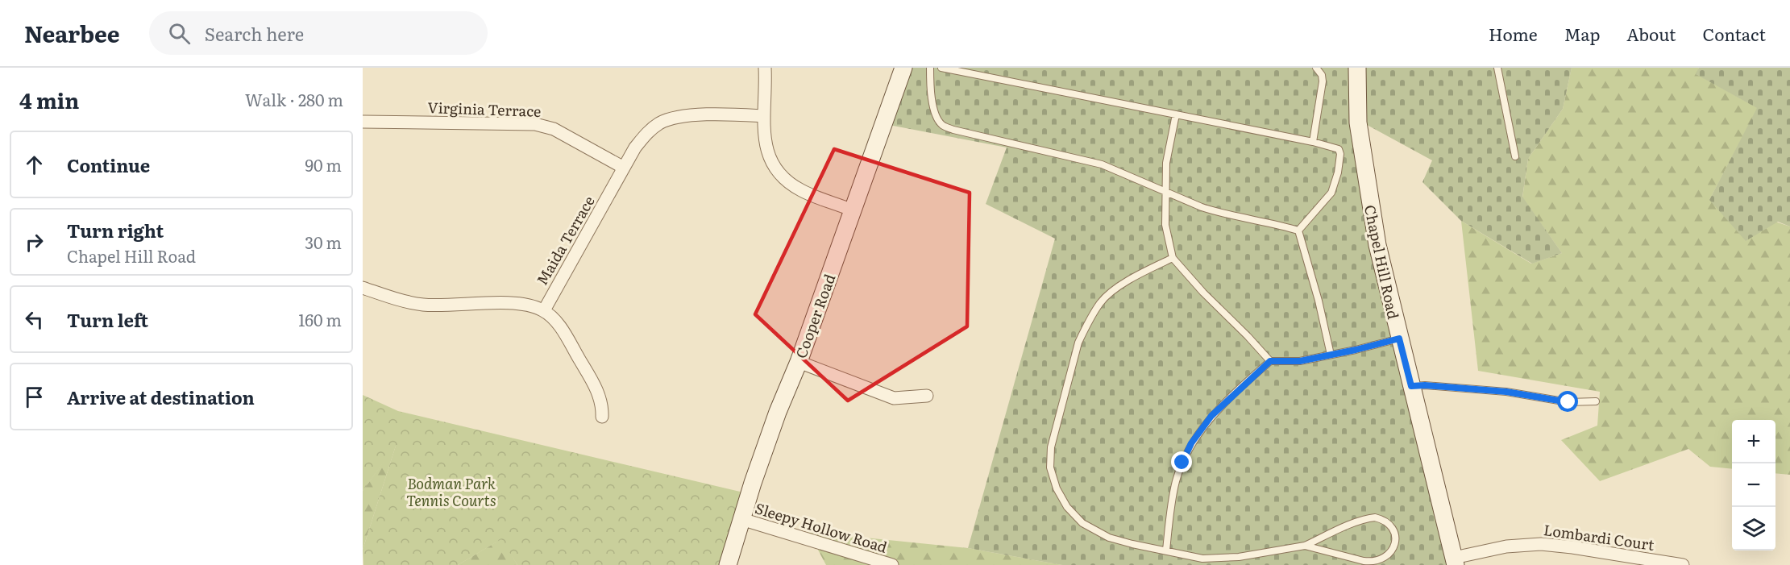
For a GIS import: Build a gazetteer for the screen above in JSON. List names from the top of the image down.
{
  "streets": {
    "street": [
      "Virginia Terrace",
      "Maida Terrace",
      "Chapel Hill Road",
      "Cooper Road",
      "Sleepy Hollow Road",
      "Lombardi Court"
    ]
  },
  "crossings": [
    ["Virginia Terrace", "Maida Terrace"],
    ["Chapel Hill Road", "Lombardi Court"],
    ["Cooper Road", "Sleepy Hollow Road"]
  ],
  "parks": ["Bodman Park Tennis Courts"],
  "page": {
    "header": "Nearbee",
    "search": "Search here",
    "nav": [
      "Home",
      "Map",
      "About",
      "Contact"
    ],
    "heading": ["4 min", "Walk · 280 m"],
    "list": [
      ["Continue", "90 m"],
      ["Turn right", "Chapel Hill Road", "30 m"],
      ["Turn left", "160 m"],
      "Arrive at destination"
    ],
    "map_buttons": ["+", "−"]
  }
}
